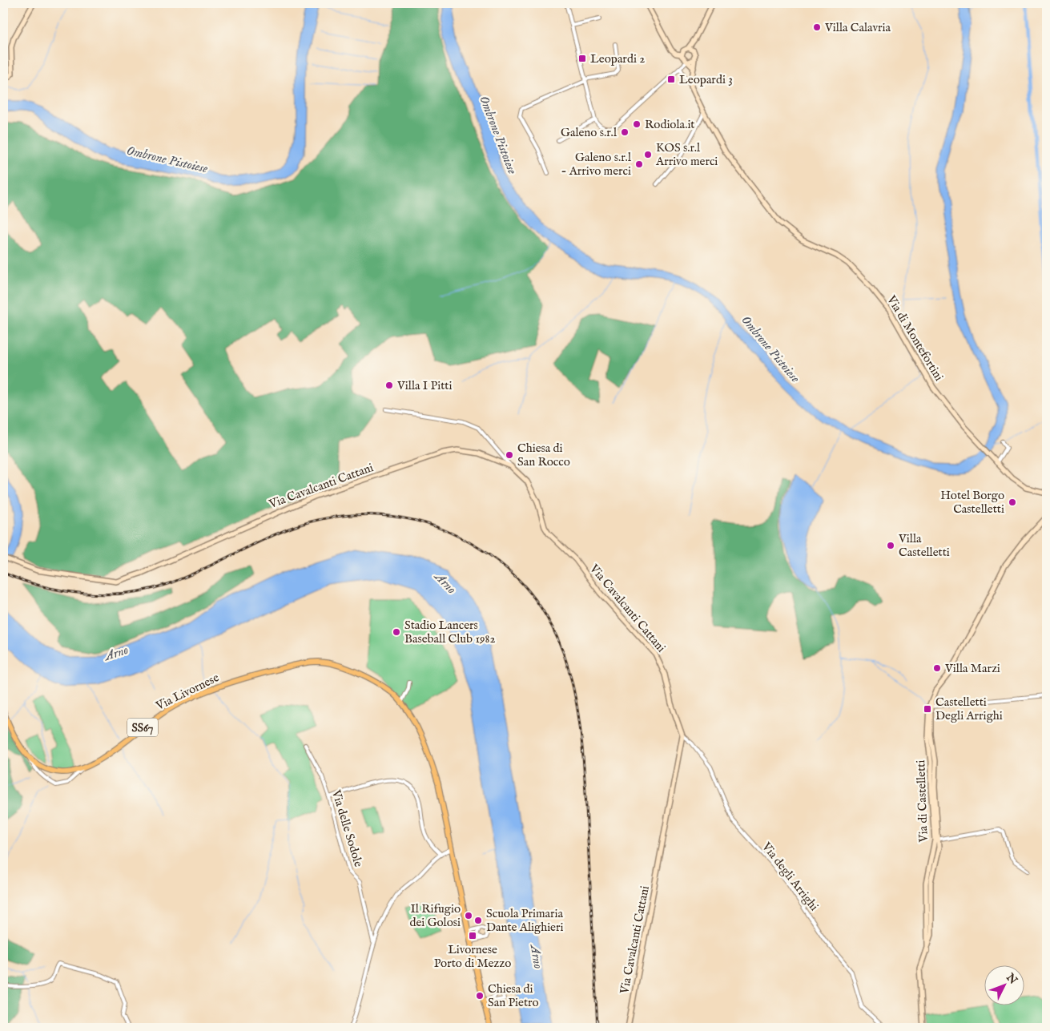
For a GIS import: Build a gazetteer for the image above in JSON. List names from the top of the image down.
{
  "streets": {
    "main road": ["Via Livornese", "SS67"],
    "street": [
      "Via di Montefortini",
      "Via Cavalcanti Cattani",
      "Via di Castelletti",
      "Via delle Sodole",
      "Via degli Arrighi"
    ]
  },
  "crossings": [
    ["Via Cavalcanti Cattani", "Via degli Arrighi"]
  ],
  "water": ["Ombrone Pistoiese", "Arno"],
  "places": {
    "other": [
      "Villa Calavria",
      "Rodiola.it",
      "Galeno s.r.l",
      "KOS s.r.l Arrivo merci",
      "Galeno s.r.l - Arrivo merci",
      "Villa I Pitti",
      "Chiesa di San Rocco",
      "Hotel Borgo Castelletti",
      "Villa Castelletti",
      "Stadio Lancers Baseball Club 1982",
      "Villa Marzi",
      "Il Rifugio dei Golosi",
      "Scuola Primaria Dante Alighieri",
      "Chiesa di San Pietro"
    ],
    "transit": [
      "Leopardi 2",
      "Leopardi 3",
      "Castelletti Degli Arrighi",
      "Livornese Porto di Mezzo"
    ]
  },
  "north": "top right"
}
